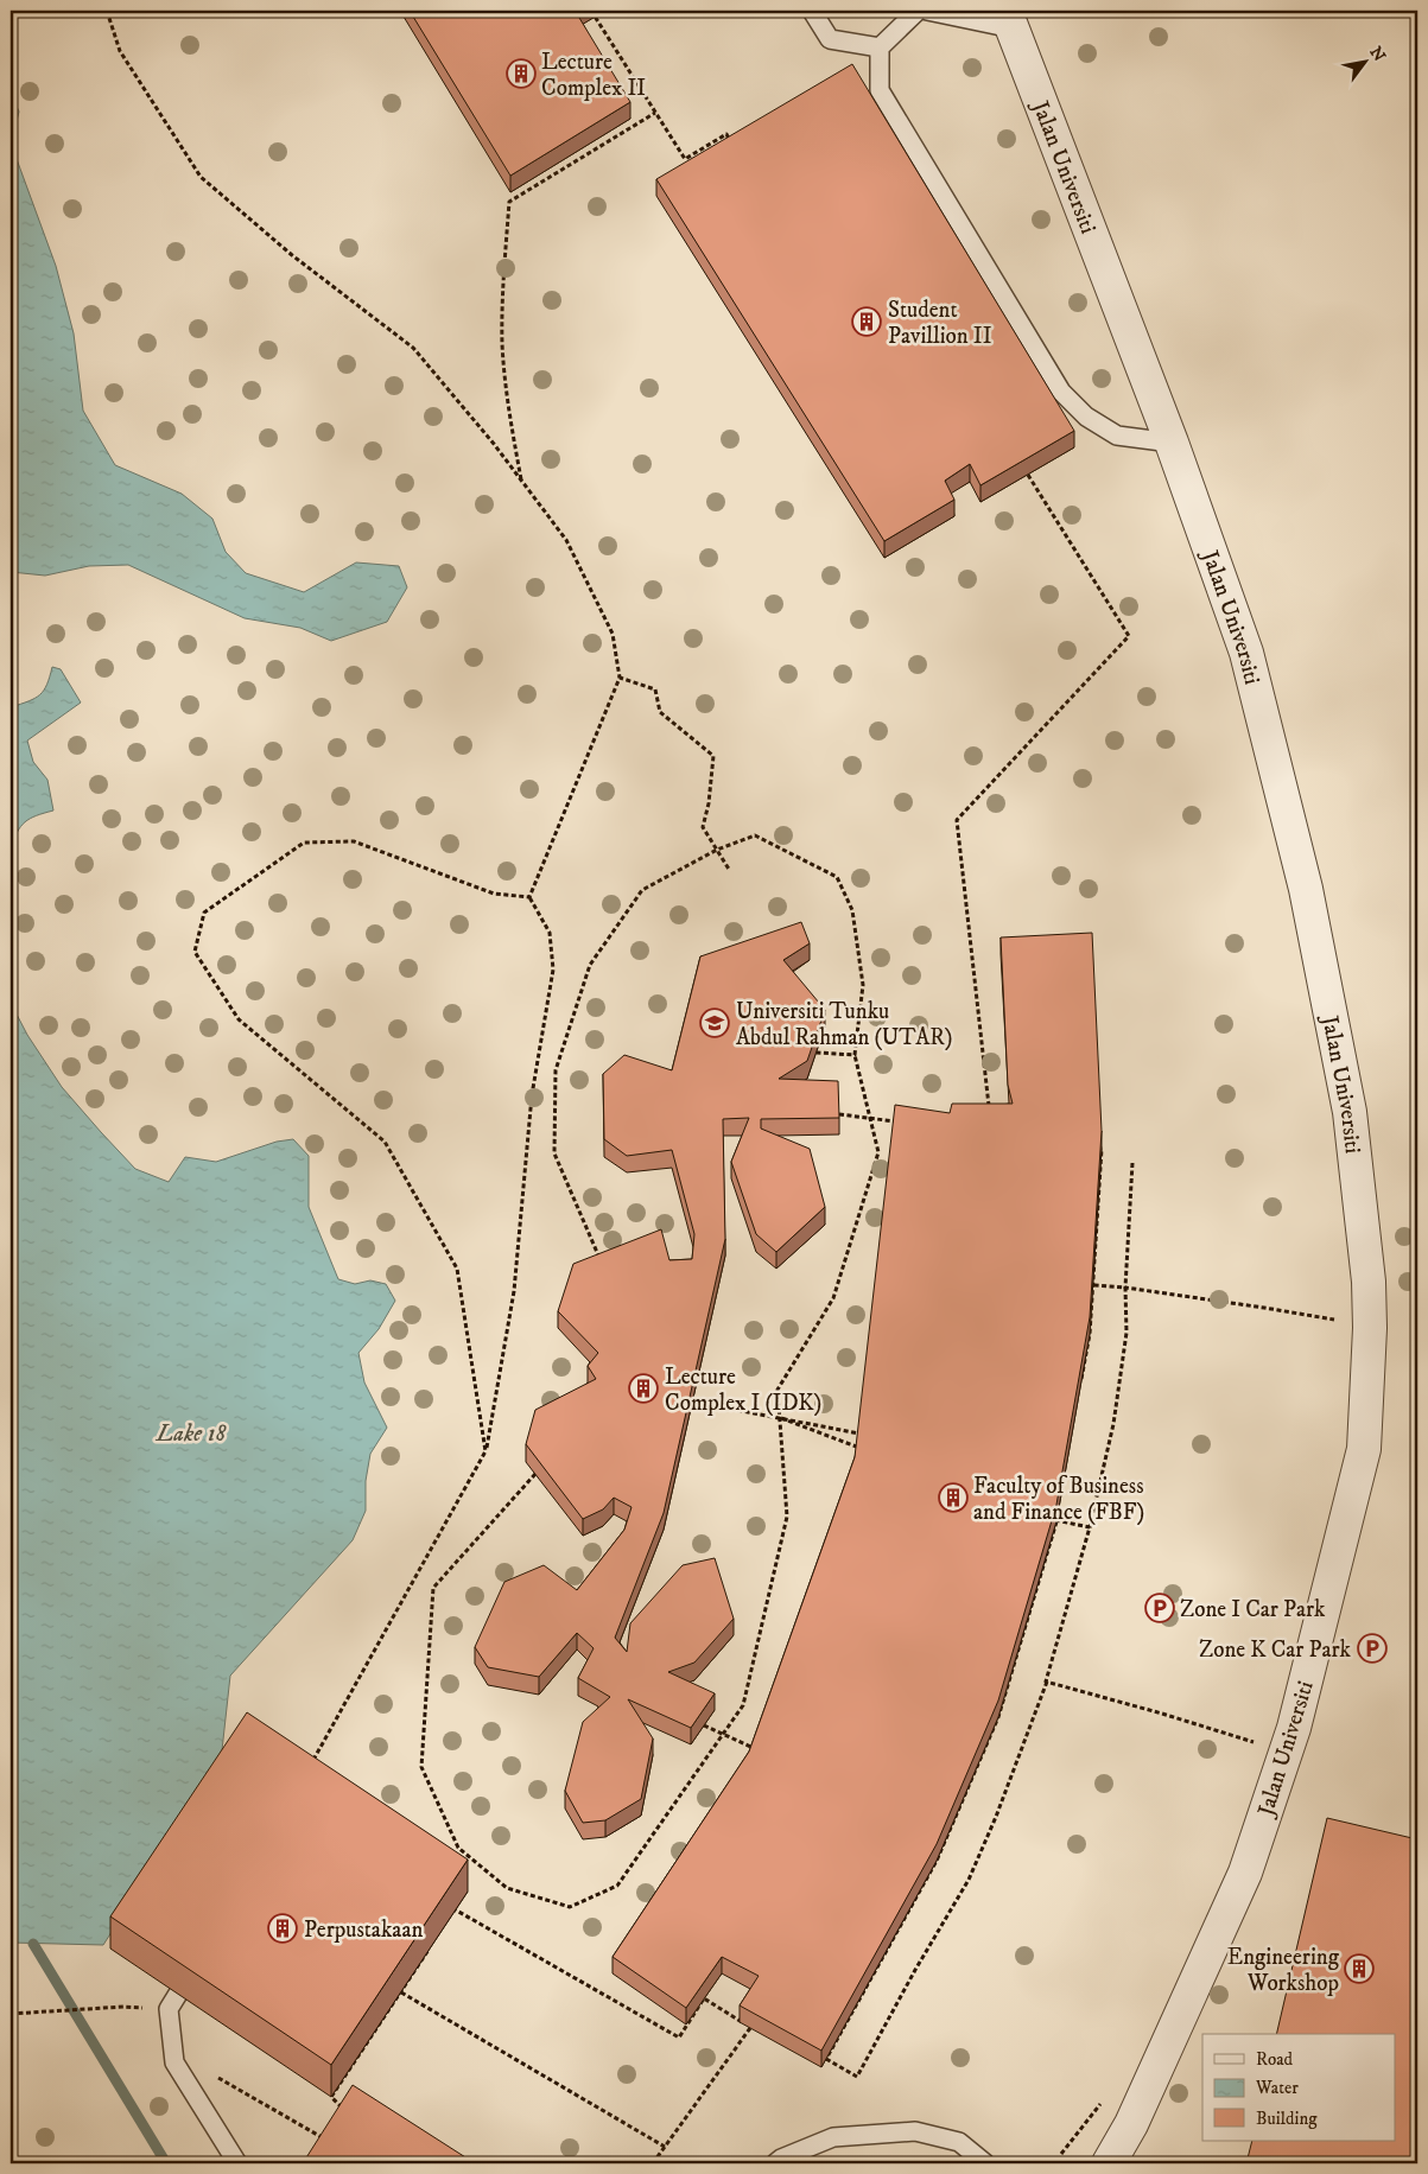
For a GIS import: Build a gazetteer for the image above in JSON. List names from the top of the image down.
{
  "streets": {
    "street": ["Jalan Universiti"]
  },
  "water": ["Lake 18"],
  "places": {
    "building": [
      "Lecture Complex II",
      "Student Pavillion II",
      "Lecture Complex I (IDK)",
      "Faculty of Business and Finance (FBF)",
      "Perpustakaan",
      "Engineering Workshop"
    ],
    "school or university": ["Universiti Tunku Abdul Rahman (UTAR)"],
    "parking": ["Zone I Car Park", "Zone K Car Park"]
  },
  "legend": ["Road", "Water", "Building"],
  "north": "top right"
}
